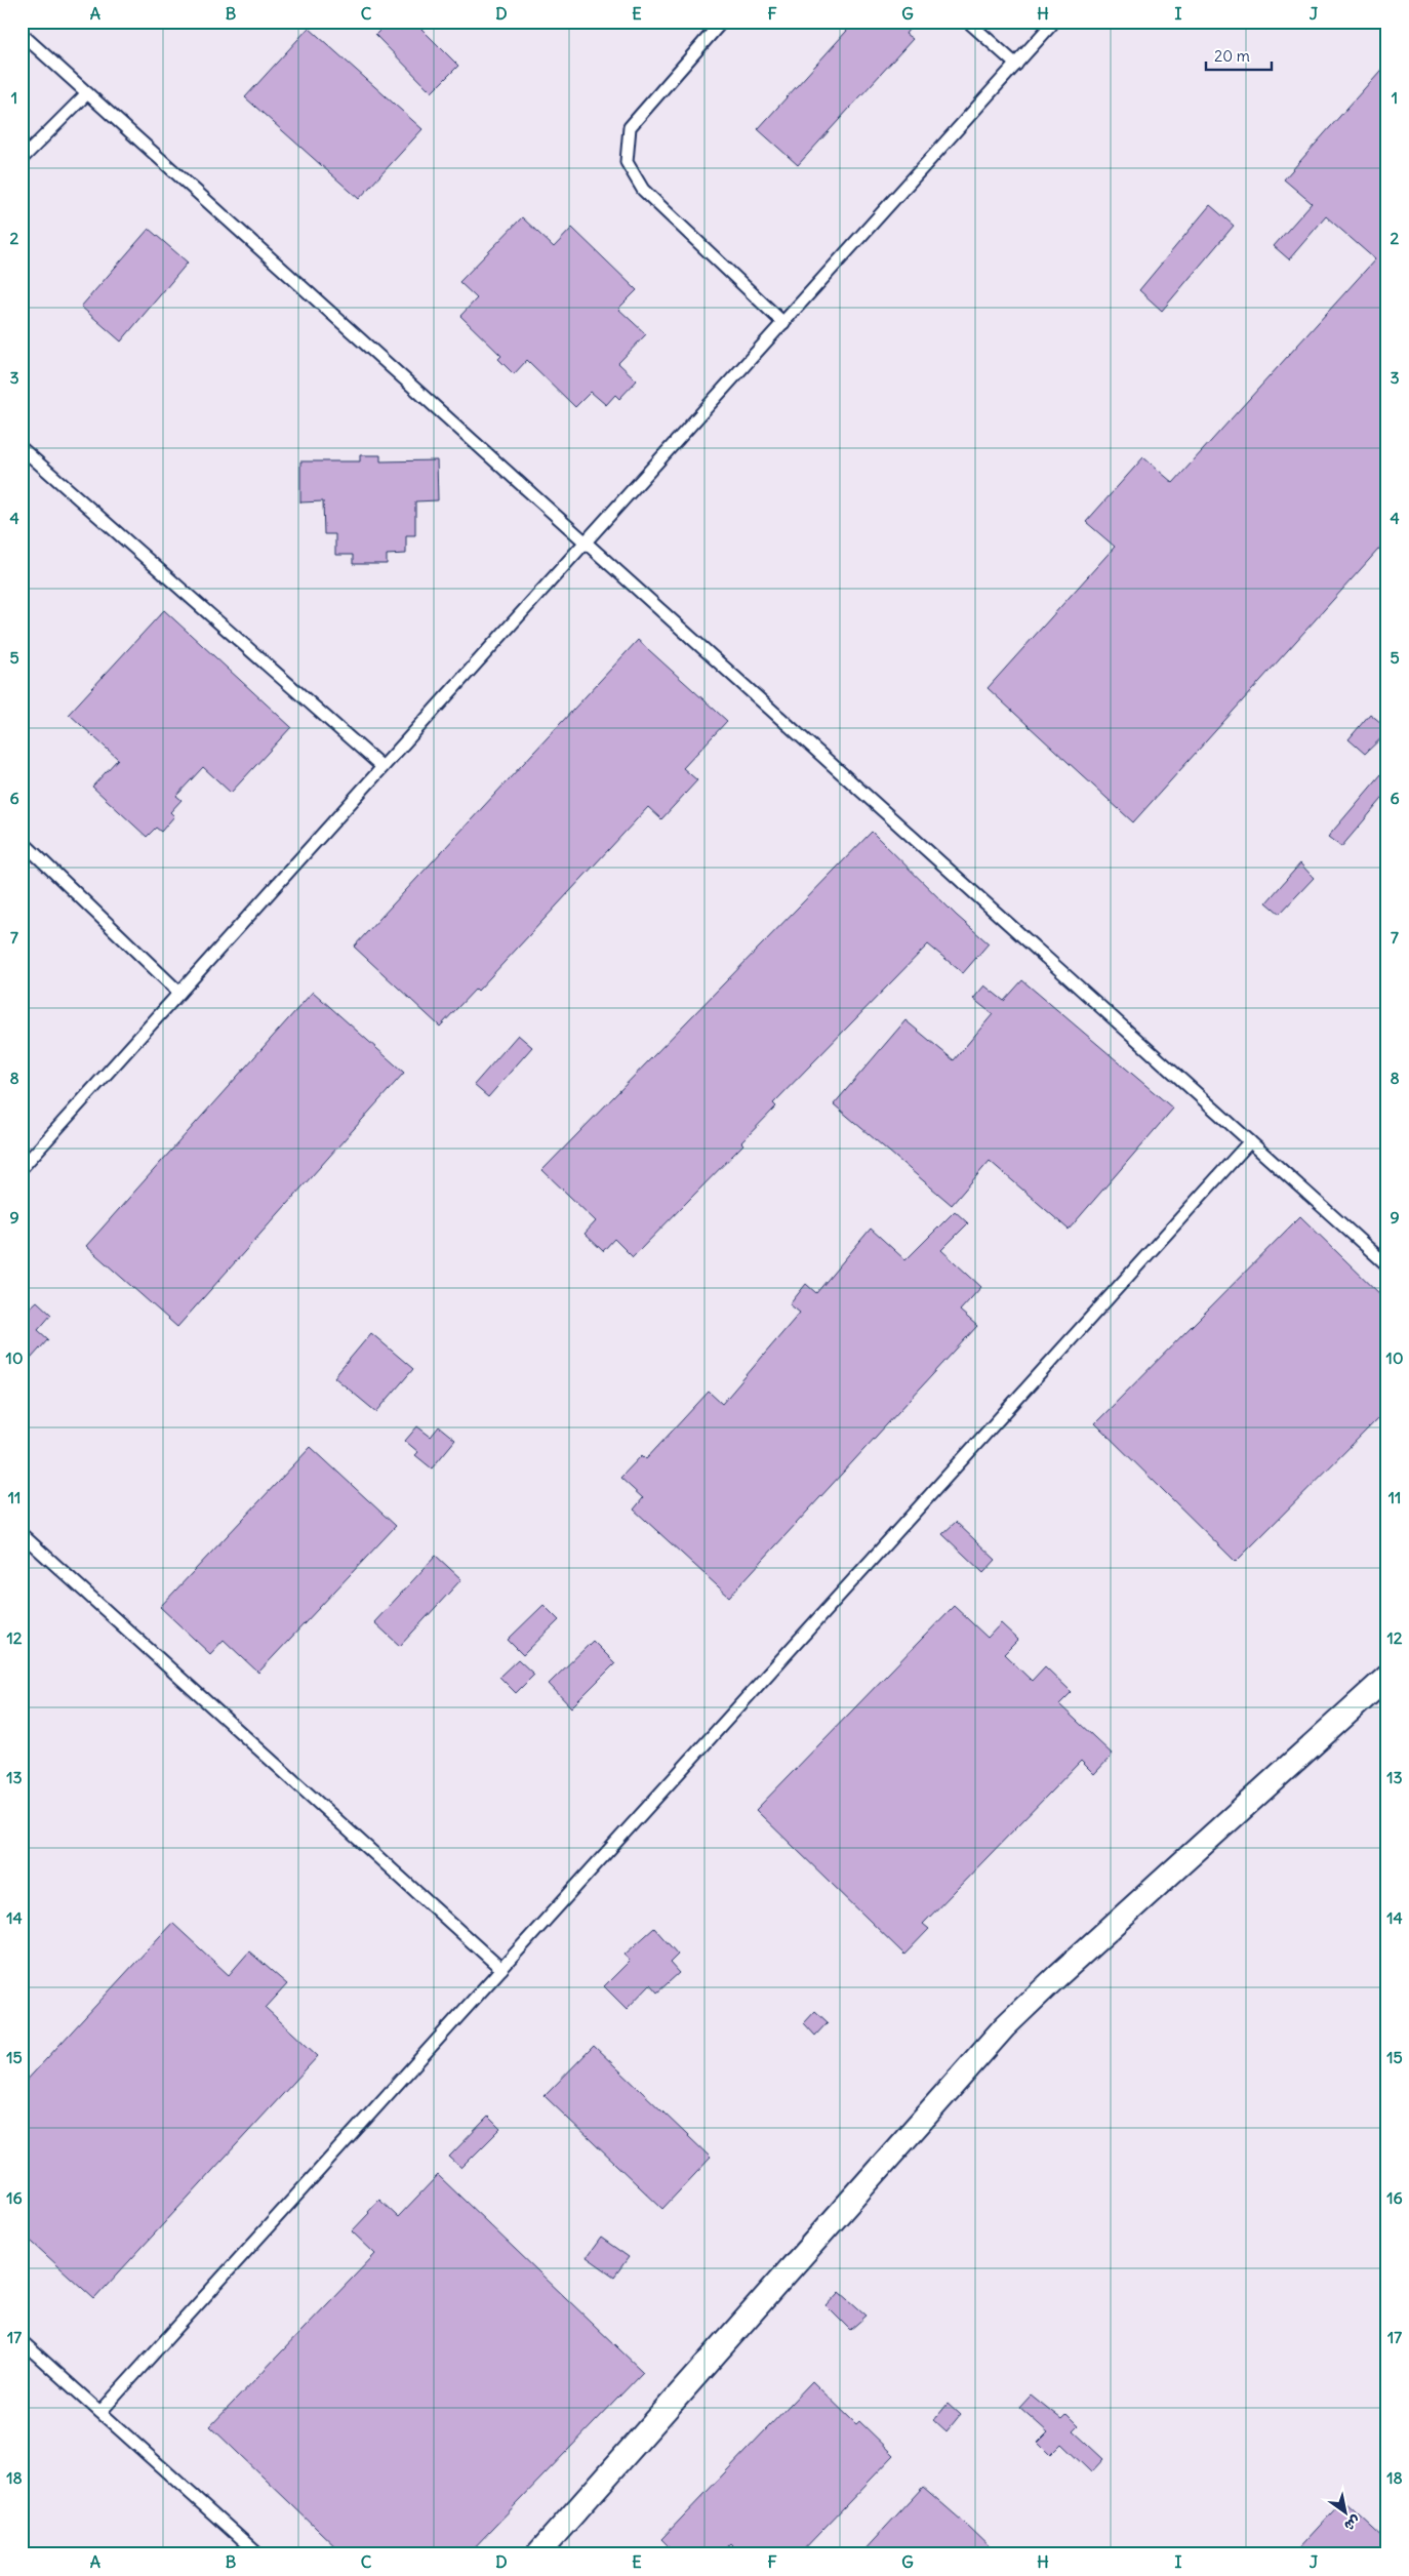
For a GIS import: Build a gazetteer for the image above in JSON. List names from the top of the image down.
{
  "scale_bar": "20 m",
  "north": "bottom right",
  "grid": {
    "columns": [
      "A",
      "B",
      "C",
      "D",
      "E",
      "F",
      "G",
      "H",
      "I",
      "J"
    ],
    "rows": [
      "1",
      "2",
      "3",
      "4",
      "5",
      "6",
      "7",
      "8",
      "9",
      "10",
      "11",
      "12",
      "13",
      "14",
      "15",
      "16",
      "17",
      "18"
    ]
  }
}
